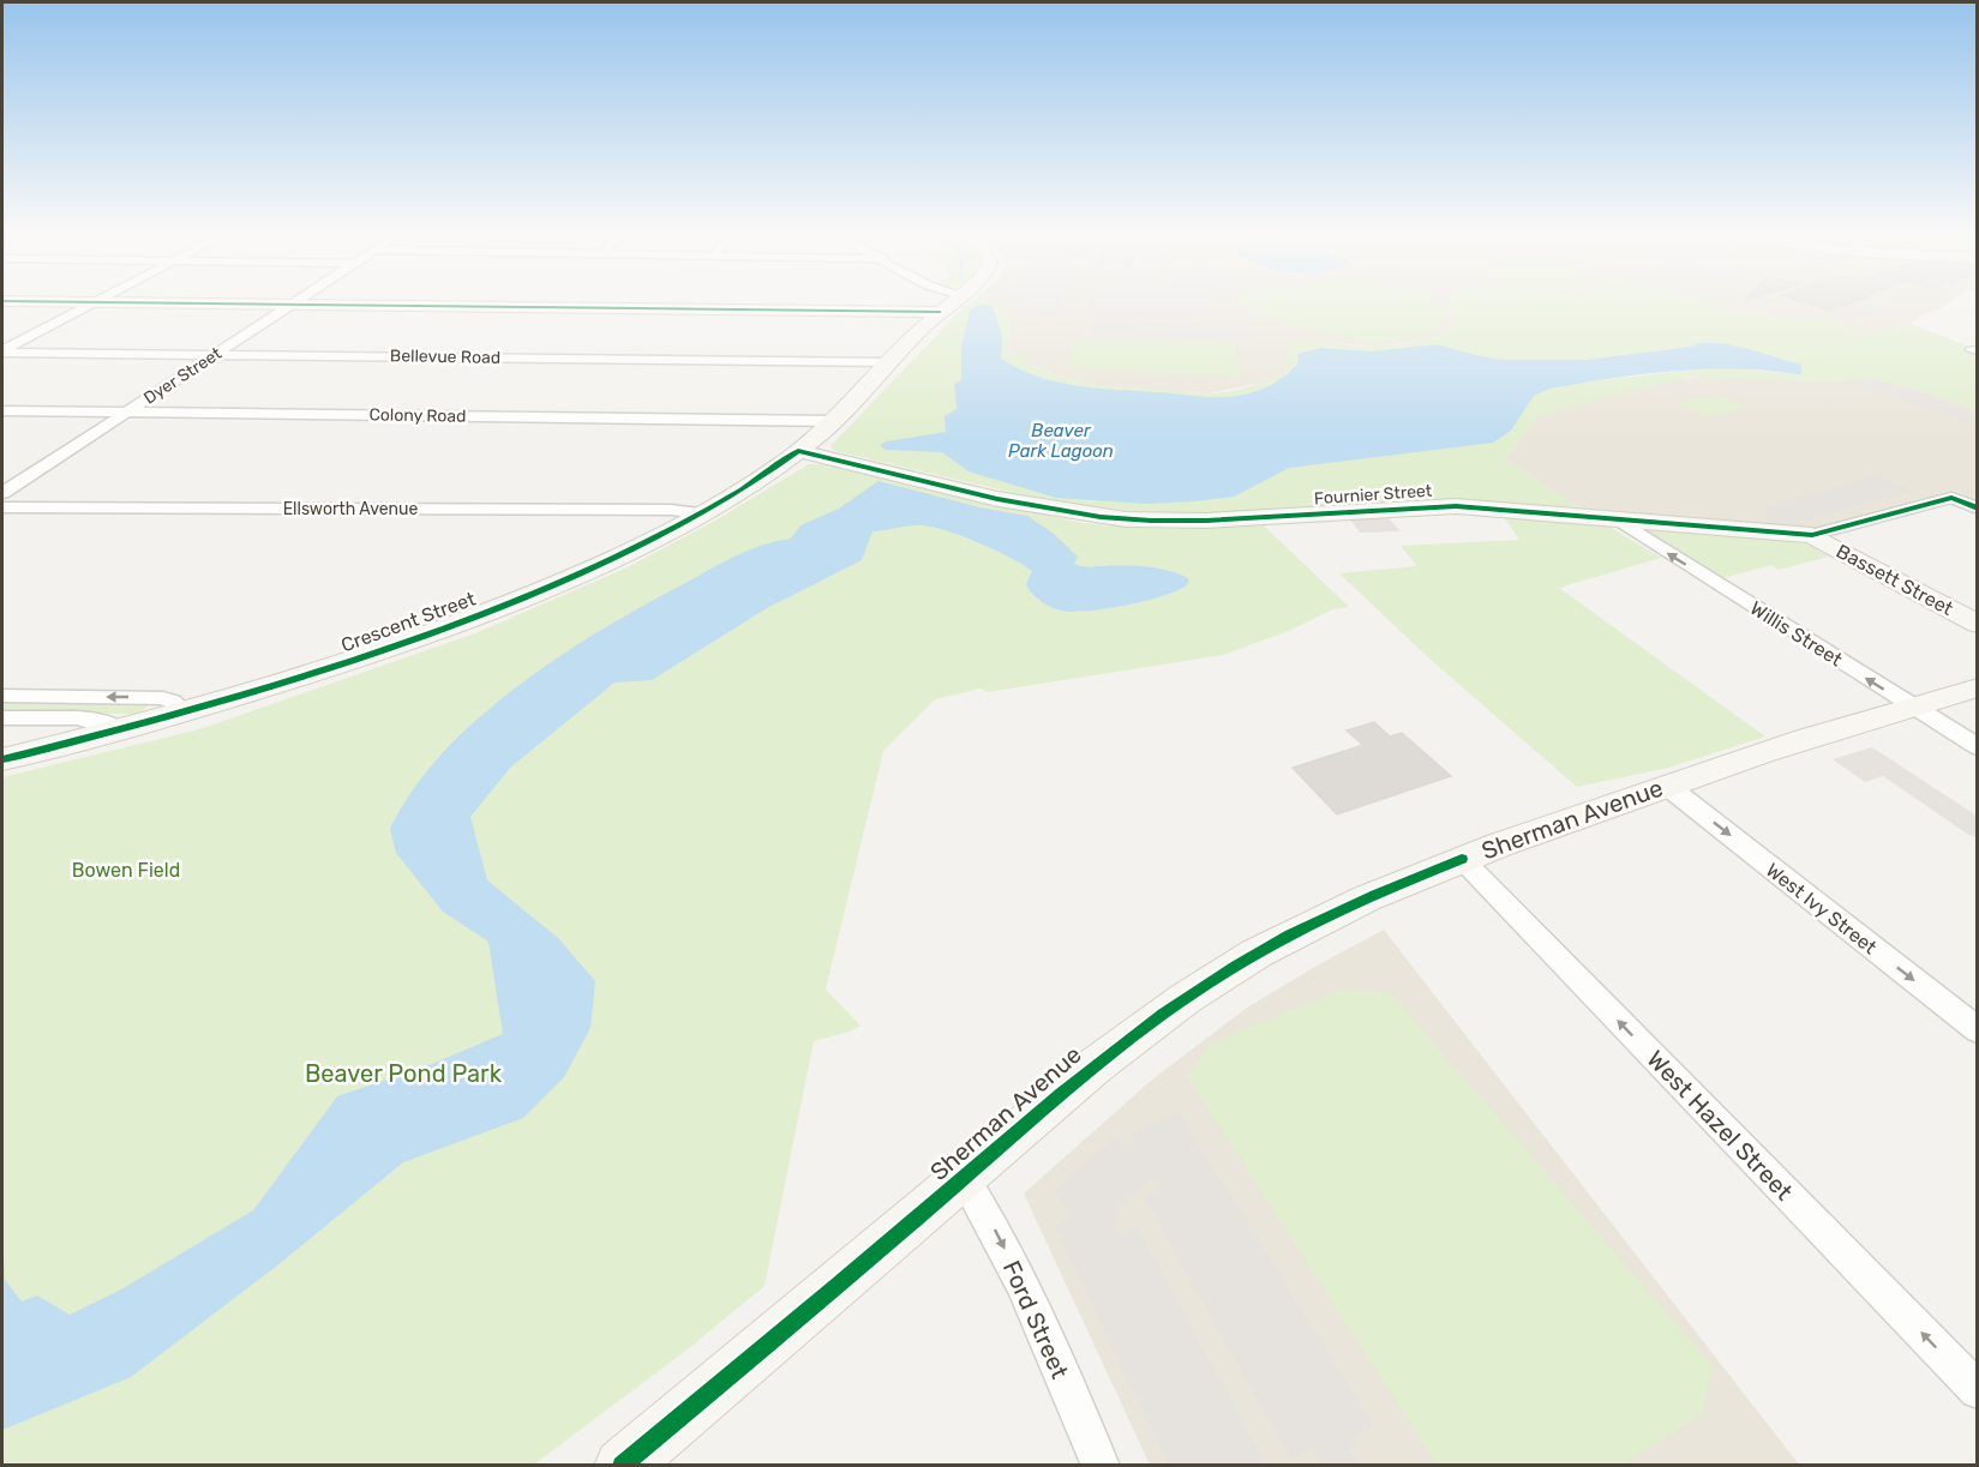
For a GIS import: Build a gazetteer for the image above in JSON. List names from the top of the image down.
{
  "streets": {
    "main road": [
      "Fournier Street",
      "Bassett Street",
      "Crescent Street",
      "Sherman Avenue"
    ],
    "street": [
      "Bellevue Road",
      "Dyer Street",
      "Colony Road",
      "Ellsworth Avenue",
      "Willis Street",
      "West Ivy Street",
      "West Hazel Street",
      "Ford Street"
    ]
  },
  "crossings": [
    ["Bellevue Road", "Dyer Street"],
    ["Bellevue Road", "Crescent Street"],
    ["Dyer Street", "Colony Road"],
    ["Colony Road", "Crescent Street"],
    ["Fournier Street", "Bassett Street"],
    ["Fournier Street", "Crescent Street"],
    ["Fournier Street", "Willis Street"],
    ["Ellsworth Avenue", "Crescent Street"],
    ["Willis Street", "Sherman Avenue"],
    ["Sherman Avenue", "West Ivy Street"],
    ["Sherman Avenue", "West Hazel Street"],
    ["Sherman Avenue", "Ford Street"]
  ],
  "one_way": [
    "Willis Street",
    "West Ivy Street",
    "West Hazel Street",
    "Ford Street"
  ],
  "water": ["Beaver Park Lagoon"],
  "parks": ["Bowen Field", "Beaver Pond Park"]
}
